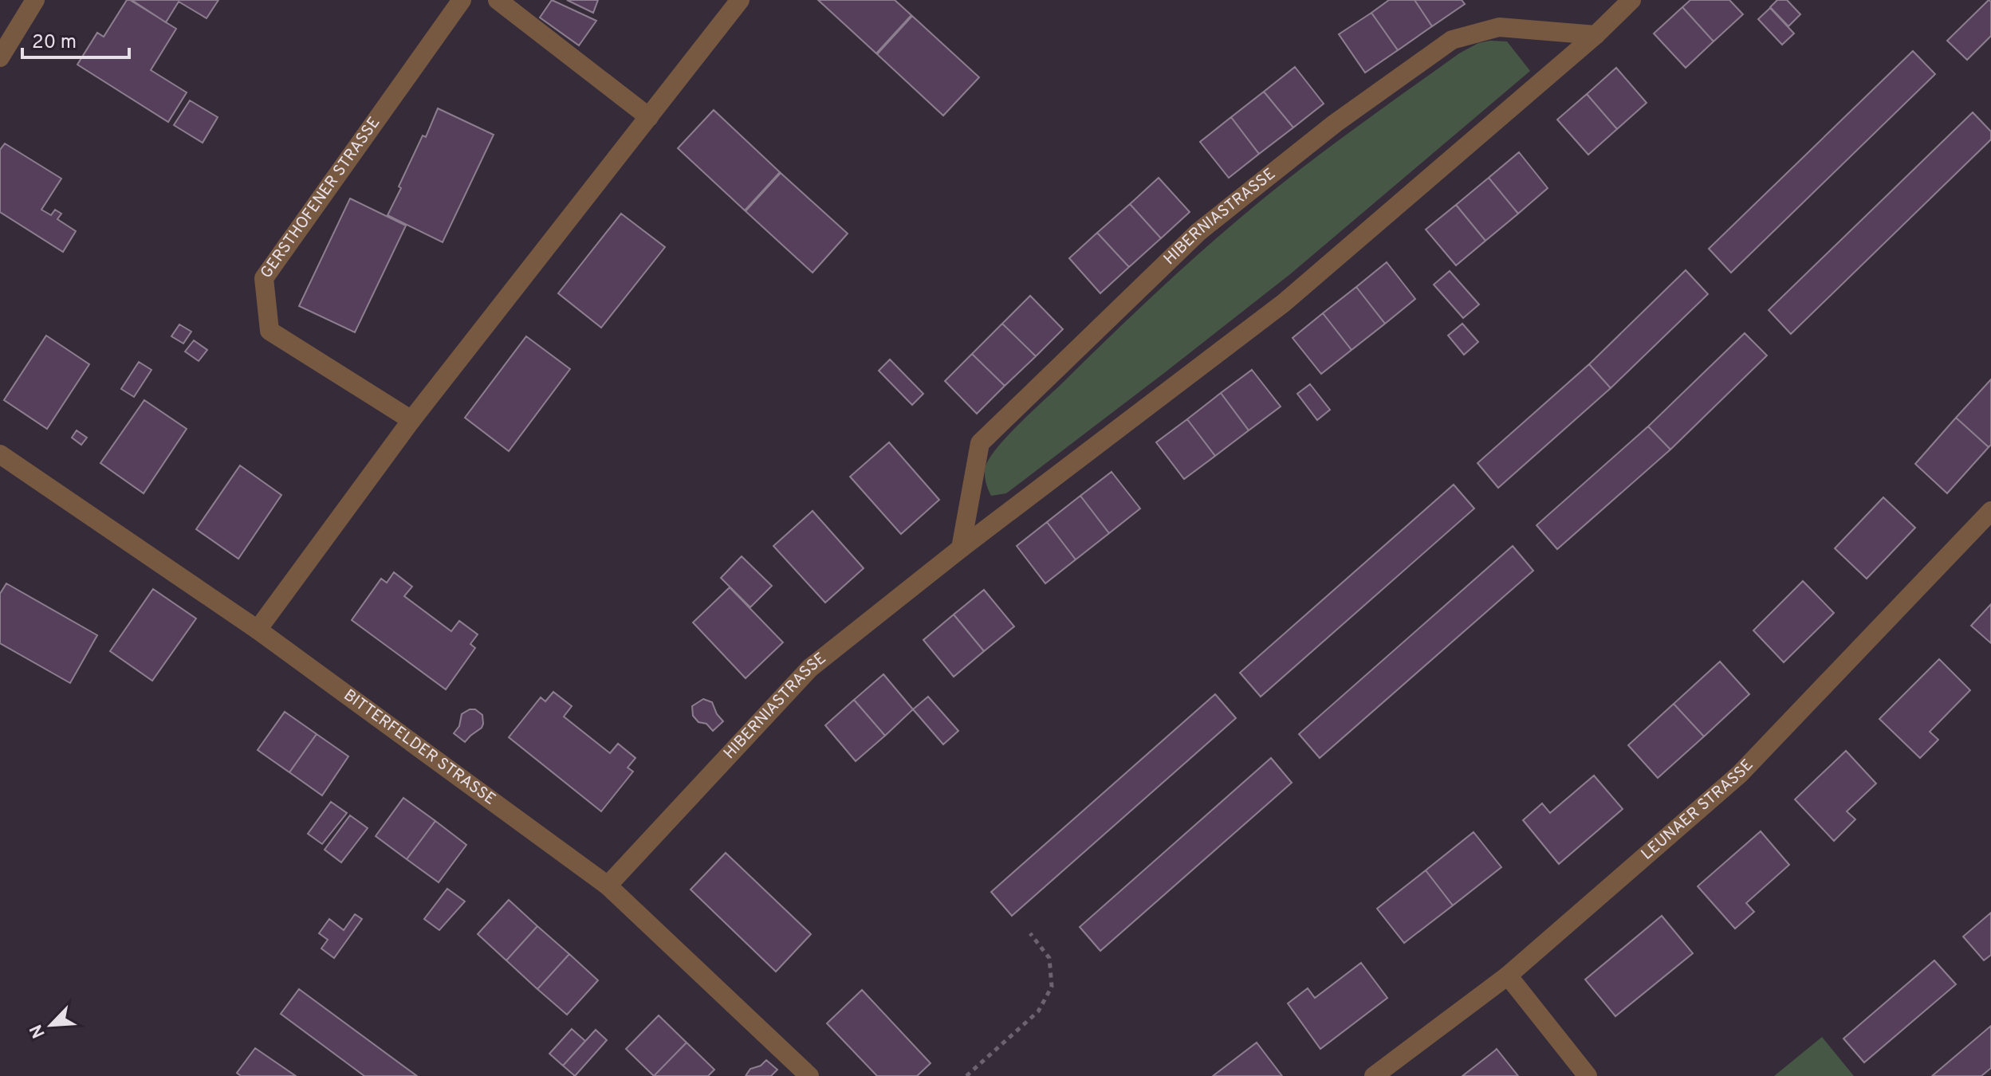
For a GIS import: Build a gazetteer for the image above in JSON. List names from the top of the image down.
{
  "streets": {
    "street": [
      "GERSTHOFENER STRASSE",
      "HIBERNIASTRASSE",
      "BITTERFELDER STRASSE",
      "LEUNAER STRASSE"
    ]
  },
  "crossings": [
    ["HIBERNIASTRASSE", "BITTERFELDER STRASSE"]
  ],
  "scale_bar": "20 m",
  "north": "bottom left"
}
